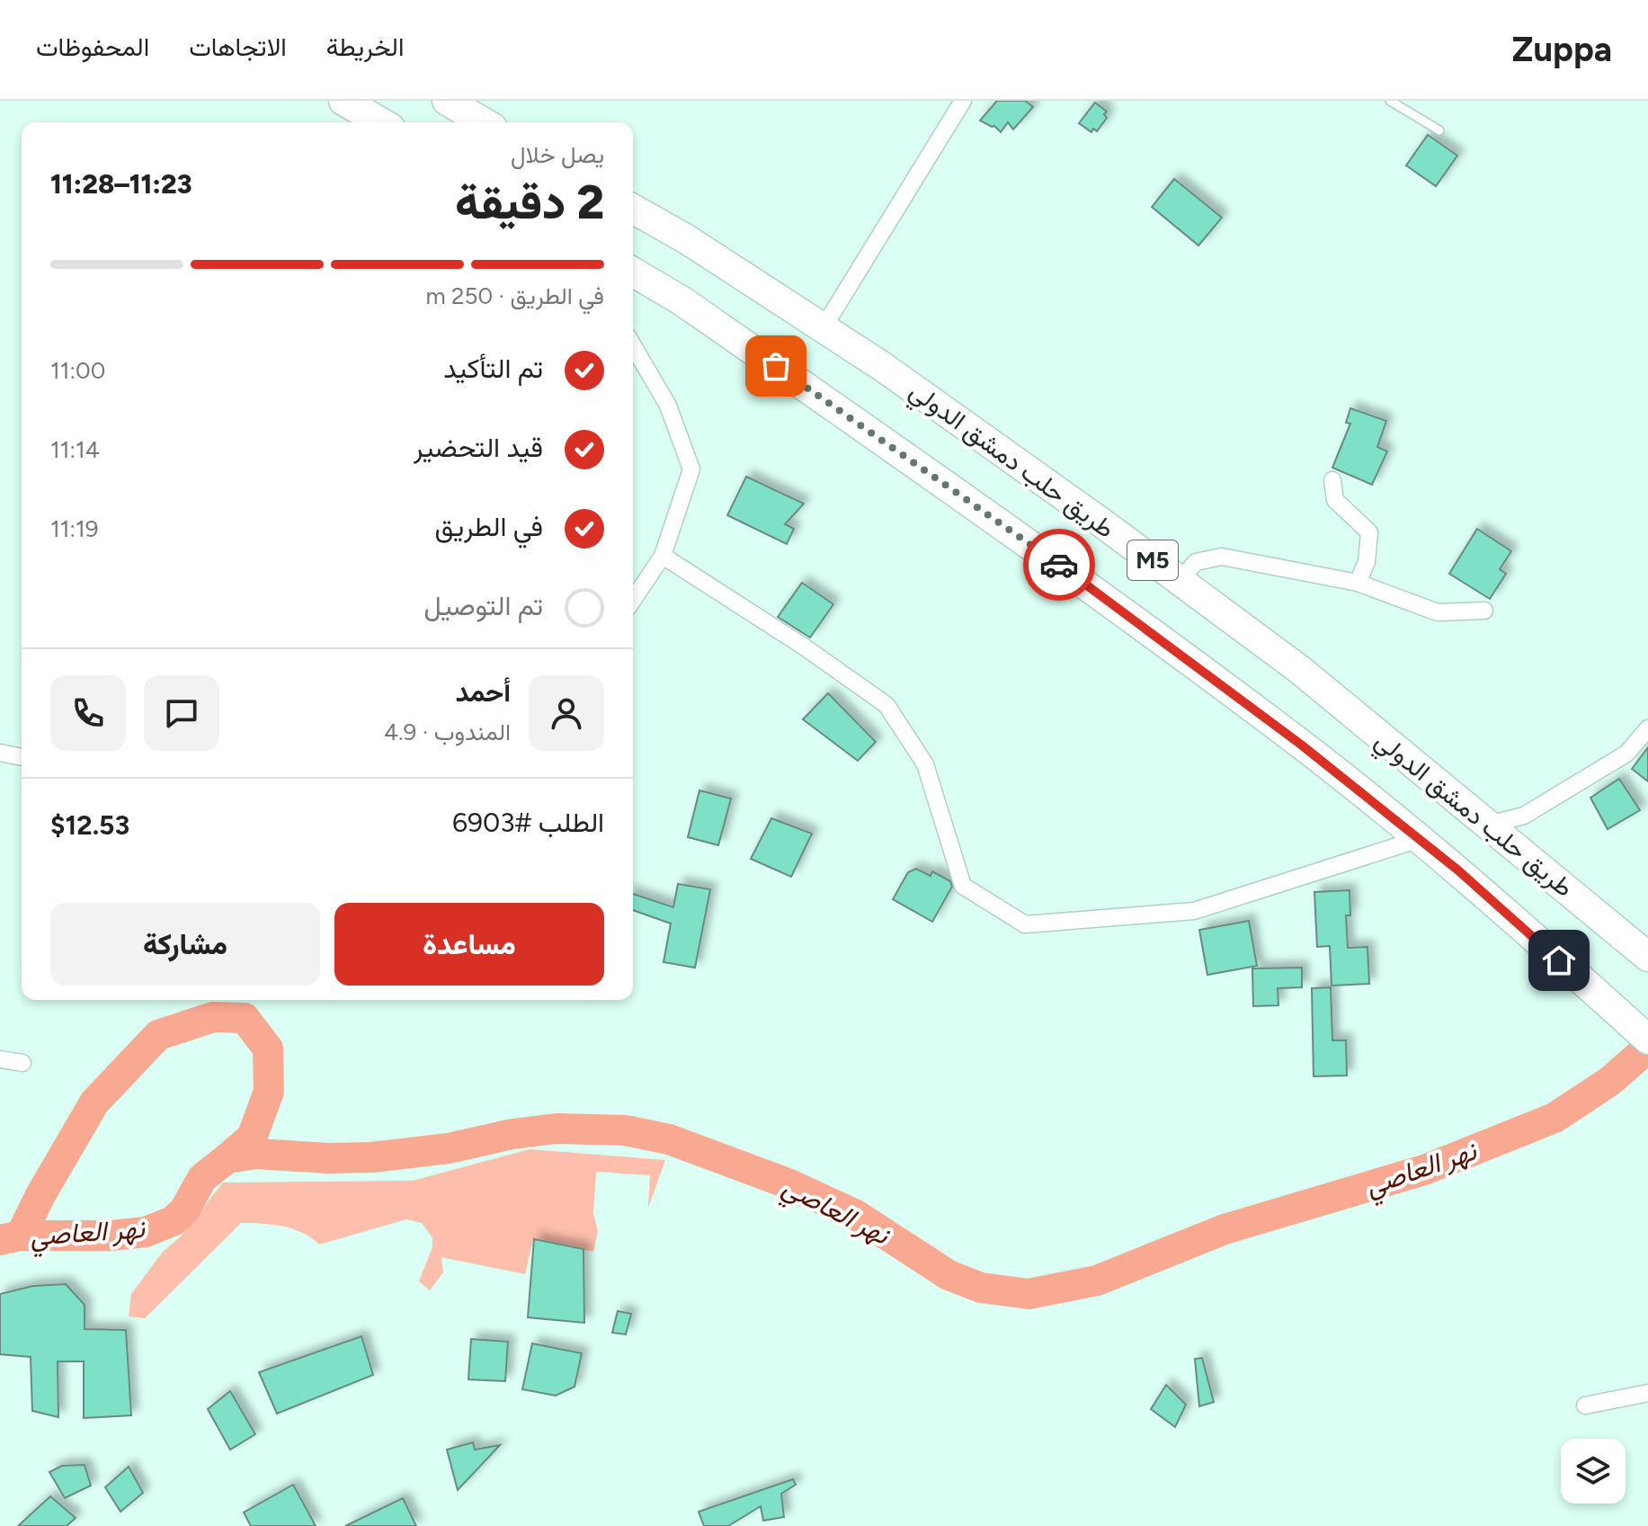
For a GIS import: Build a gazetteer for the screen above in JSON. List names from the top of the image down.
{
  "streets": {
    "highway": ["طريق حلب دمشق الدولي", "M5"]
  },
  "water": ["نهر العاصي"],
  "page": {
    "header": "Zuppa",
    "nav": ["الخريطة", "الاتجاهات", "المحفوظات"],
    "heading": ["2 دقيقة", "يصل خلال", "11:23–11:28"],
    "panel": [
      "أحمد",
      "المندوب · 4.9",
      "الطلب #6903",
      "$12.53"
    ],
    "bar": "في الطريق · 250 m",
    "list": [
      ["تم التأكيد", "11:00"],
      ["قيد التحضير", "11:14"],
      ["في الطريق", "11:19"],
      "تم التوصيل"
    ],
    "buttons": ["مساعدة", "مشاركة"]
  }
}
